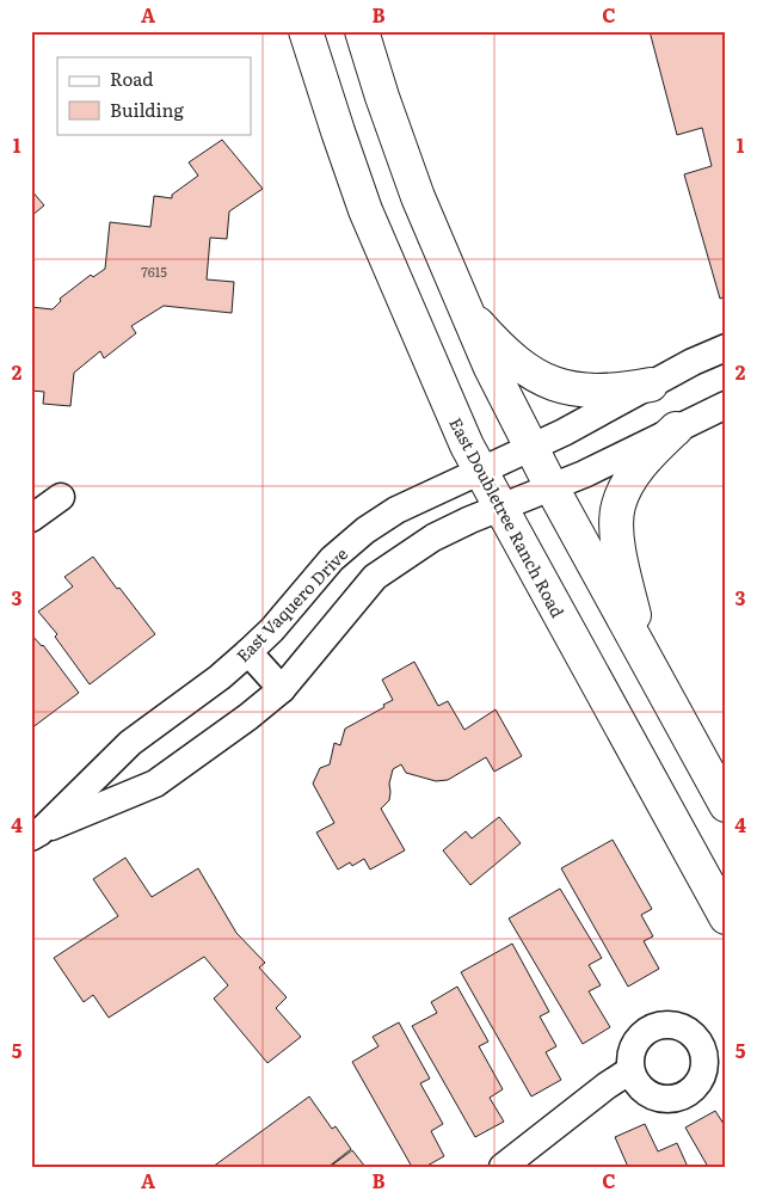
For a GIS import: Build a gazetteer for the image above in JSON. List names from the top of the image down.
{
  "streets": {
    "main road": ["East Doubletree Ranch Road"],
    "street": ["East Vaquero Drive"]
  },
  "crossings": [
    ["East Doubletree Ranch Road", "East Vaquero Drive"]
  ],
  "house_numbers": ["7615"],
  "legend": ["Road", "Building"],
  "grid": {
    "columns": ["A", "B", "C"],
    "rows": [
      "1",
      "2",
      "3",
      "4",
      "5"
    ]
  }
}
